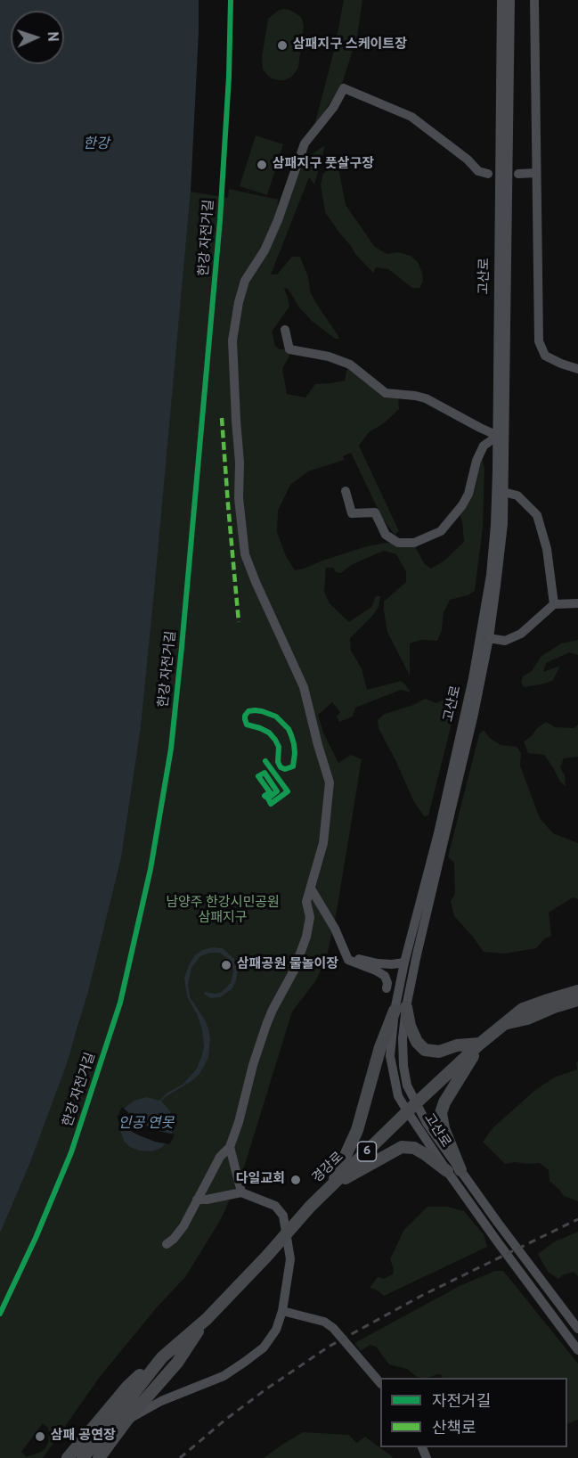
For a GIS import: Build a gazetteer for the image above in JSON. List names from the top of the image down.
{
  "streets": {
    "main road": ["6", "경강로"],
    "street": ["고산로"],
    "cycle path": ["한강 자전거길"]
  },
  "crossings": [
    ["고산로", "경강로"]
  ],
  "water": ["한강", "인공 연못"],
  "parks": ["남양주 한강시민공원 삼패지구"],
  "places": [
    "삼패지구 스케이트장",
    "삼패지구 풋살구장",
    "삼패공원 물놀이장",
    "다일교회",
    "삼패 공연장"
  ],
  "legend": ["자전거길", "산책로"],
  "north": "right"
}
